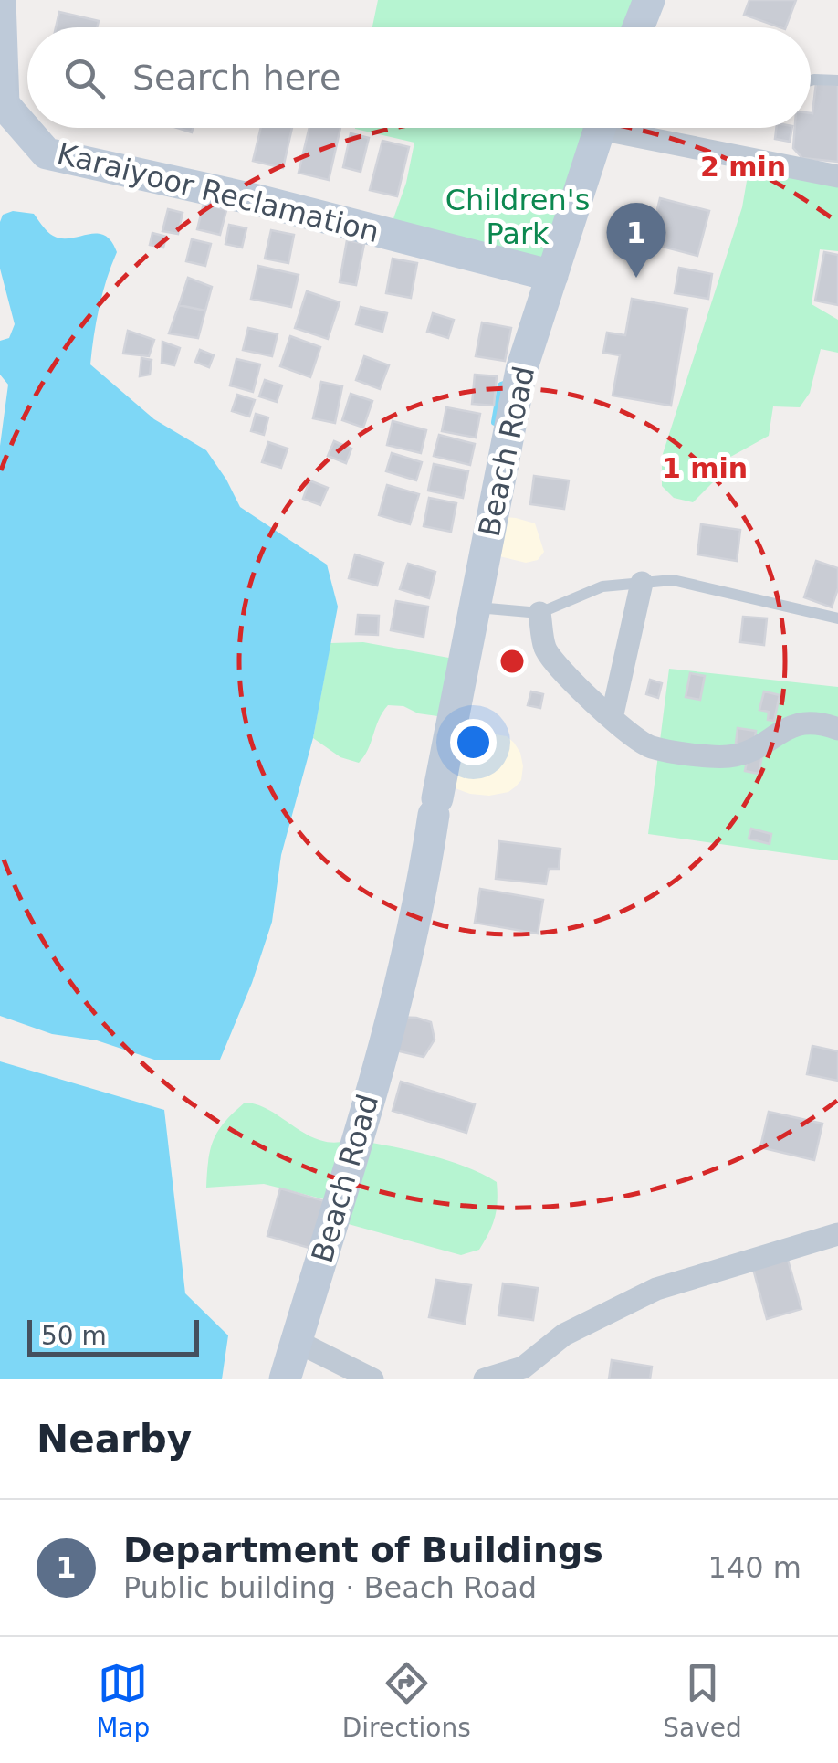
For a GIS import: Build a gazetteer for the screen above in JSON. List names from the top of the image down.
{
  "streets": {
    "main road": ["Karaiyoor Reclamation", "Beach Road"]
  },
  "crossings": [
    ["Karaiyoor Reclamation", "Beach Road"]
  ],
  "parks": ["Children's Park"],
  "scale_bar": "50 m",
  "page": {
    "search": "Search here",
    "pins": "1",
    "scale": "50 m",
    "heading": "Nearby",
    "list": [
      {
        "mark": "1",
        "name": "Department of Buildings",
        "note": "Public building · Beach Road",
        "value": "140 m"
      }
    ],
    "nav": ["Map", "Directions", "Saved"]
  },
  "rings": ["2 min", "1 min"]
}
